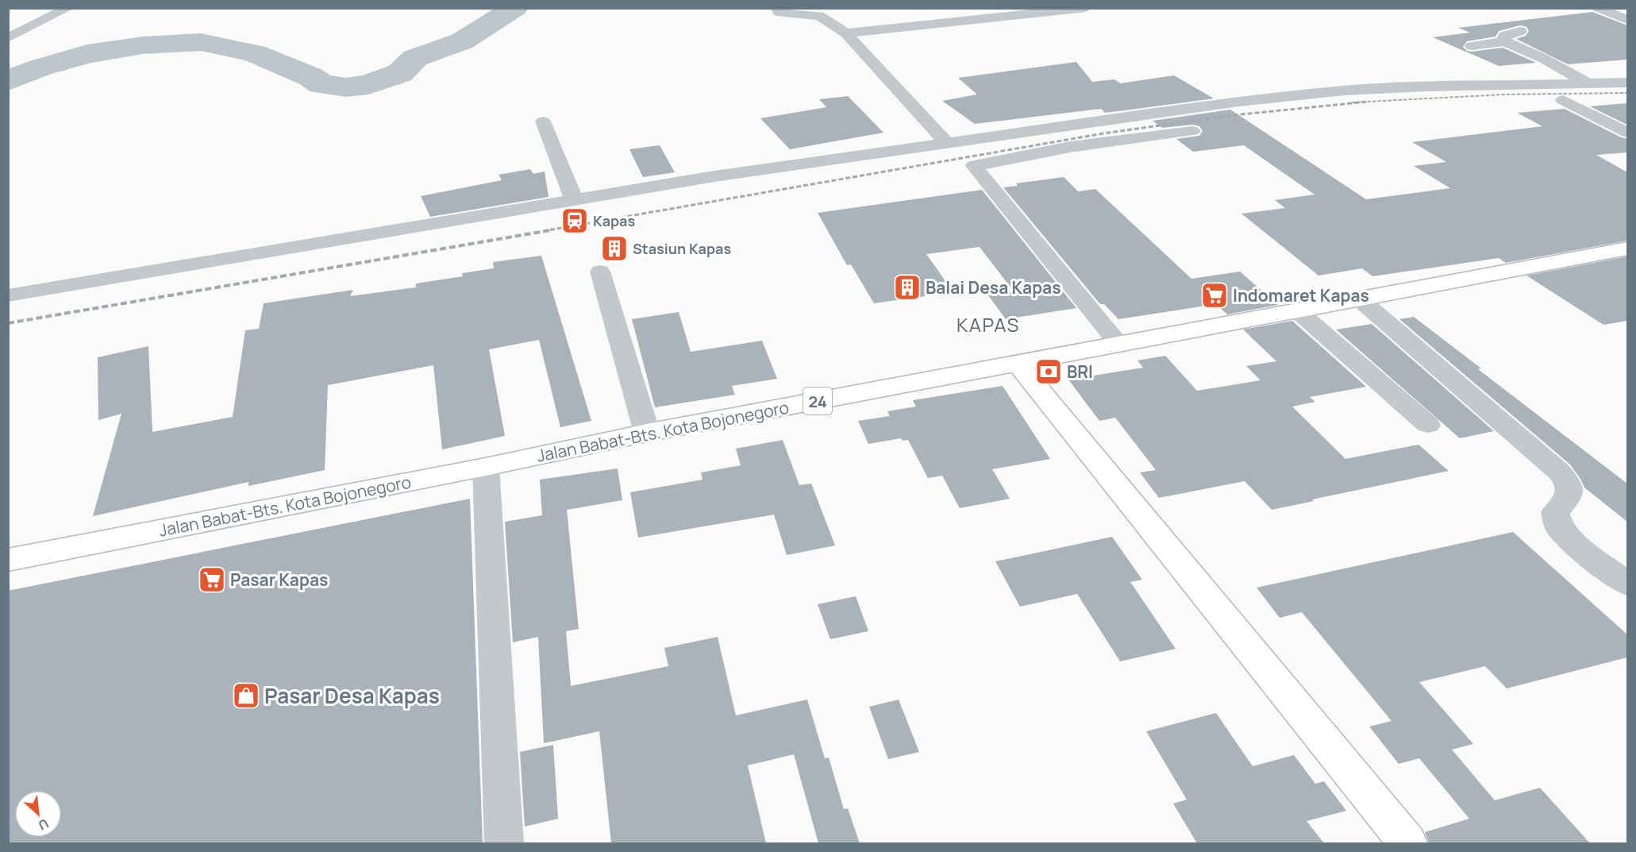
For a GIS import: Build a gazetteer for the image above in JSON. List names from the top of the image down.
{
  "streets": {
    "main road": ["24", "Jalan Babat-Bts. Kota Bojonegoro"]
  },
  "districts": ["KAPAS"],
  "places": {
    "station": ["Kapas"],
    "building": ["Stasiun Kapas", "Balai Desa Kapas"],
    "supermarket": ["Indomaret Kapas", "Pasar Kapas"],
    "bank": ["BRI"],
    "shop": ["Pasar Desa Kapas"]
  },
  "north": "bottom right"
}
